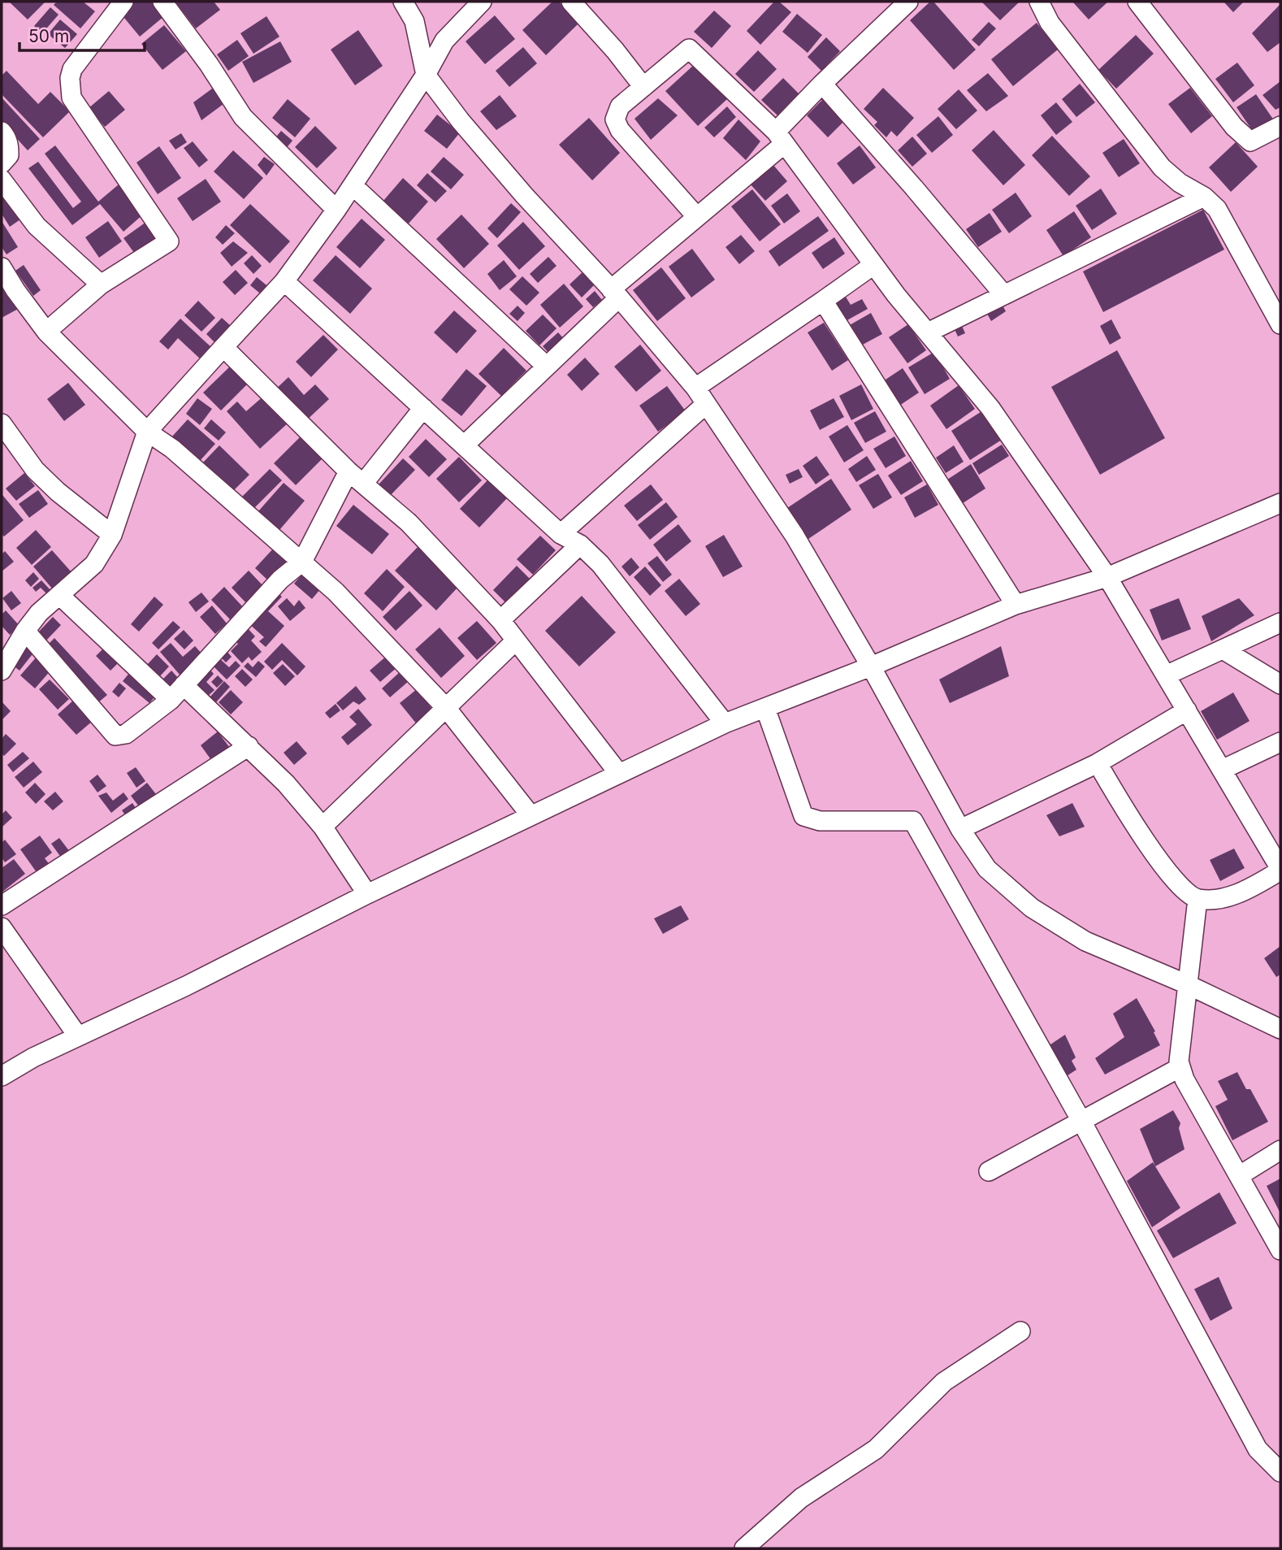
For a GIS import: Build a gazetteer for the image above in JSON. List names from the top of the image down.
{
  "scale_bar": "50 m"
}
